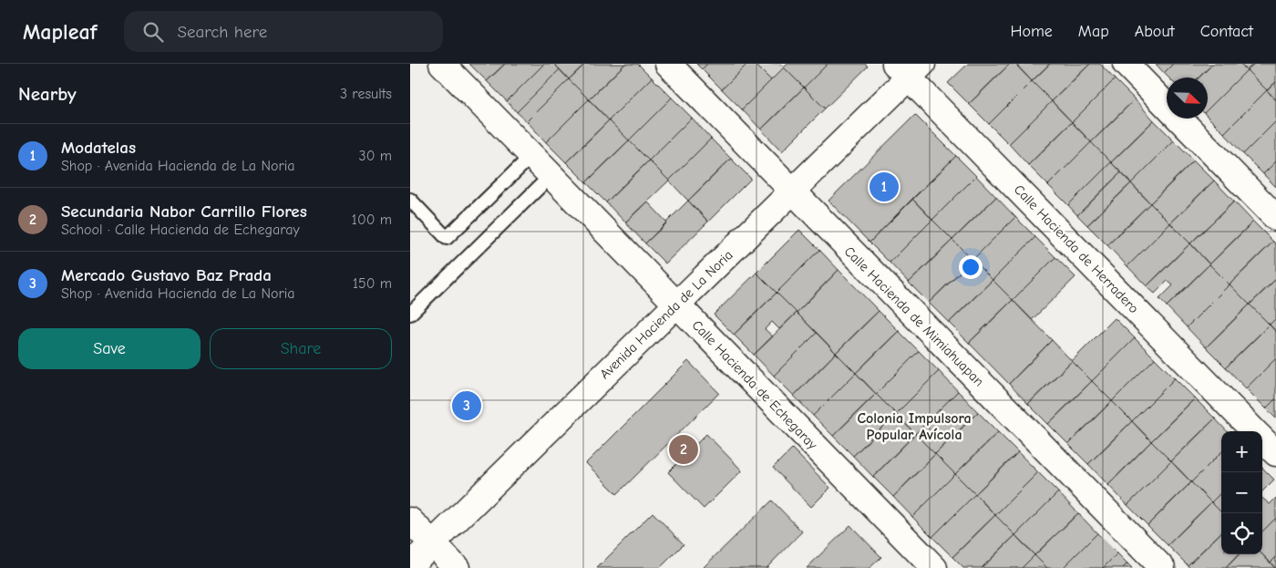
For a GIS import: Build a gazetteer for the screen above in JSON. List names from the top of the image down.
{
  "streets": {
    "street": [
      "Calle Hacienda de Herradero",
      "Avenida Hacienda de La Noria",
      "Calle Hacienda de Mimiahuapan",
      "Calle Hacienda de Echegaray"
    ]
  },
  "crossings": [
    ["Calle Hacienda de Herradero", "Avenida Hacienda de La Noria"],
    ["Avenida Hacienda de La Noria", "Calle Hacienda de Mimiahuapan"],
    ["Avenida Hacienda de La Noria", "Calle Hacienda de Echegaray"]
  ],
  "districts": ["Colonia Impulsora Popular Avícola"],
  "north": "bottom right",
  "page": {
    "header": "Mapleaf",
    "search": "Search here",
    "nav": [
      "Home",
      "Map",
      "About",
      "Contact"
    ],
    "heading": ["Nearby", "3 results"],
    "list": [
      {
        "mark": "1",
        "name": "Modatelas",
        "note": "Shop · Avenida Hacienda de La Noria",
        "value": "30 m"
      },
      {
        "mark": "2",
        "name": "Secundaria Nabor Carrillo Flores",
        "note": "School · Calle Hacienda de Echegaray",
        "value": "100 m"
      },
      {
        "mark": "3",
        "name": "Mercado Gustavo Baz Prada",
        "note": "Shop · Avenida Hacienda de La Noria",
        "value": "150 m"
      }
    ],
    "pins": ["1", "3", "2"],
    "buttons": ["Save", "Share"],
    "map_buttons": ["+", "−"]
  }
}
